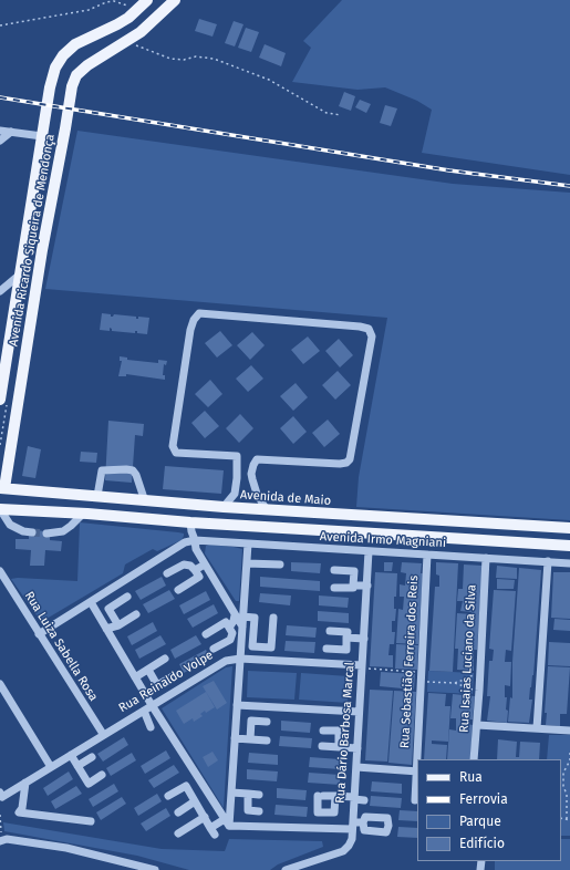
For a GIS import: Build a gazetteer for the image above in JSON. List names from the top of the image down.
{
  "streets": {
    "main road": ["Avenida Ricardo Siqueira de Mendonça", "Avenida de Maio"],
    "street": [
      "Avenida Irmo Magniani",
      "Rua Luiza Sabella Rosa",
      "Rua Isaias Luciano da Silva",
      "Rua Sebastião Ferreira dos Reis",
      "Rua Reinaldo Volpe",
      "Rua Dário Barbosa Marcal"
    ]
  },
  "crossings": [
    ["Avenida Ricardo Siqueira de Mendonça", "Avenida de Maio"],
    ["Avenida Irmo Magniani", "Rua Isaias Luciano da Silva"],
    ["Avenida Irmo Magniani", "Rua Sebastião Ferreira dos Reis"],
    ["Avenida Irmo Magniani", "Rua Dário Barbosa Marcal"],
    ["Rua Luiza Sabella Rosa", "Rua Reinaldo Volpe"],
    ["Rua Reinaldo Volpe", "Rua Dário Barbosa Marcal"]
  ],
  "legend": [
    "Rua",
    "Ferrovia",
    "Parque",
    "Edifício"
  ]
}
